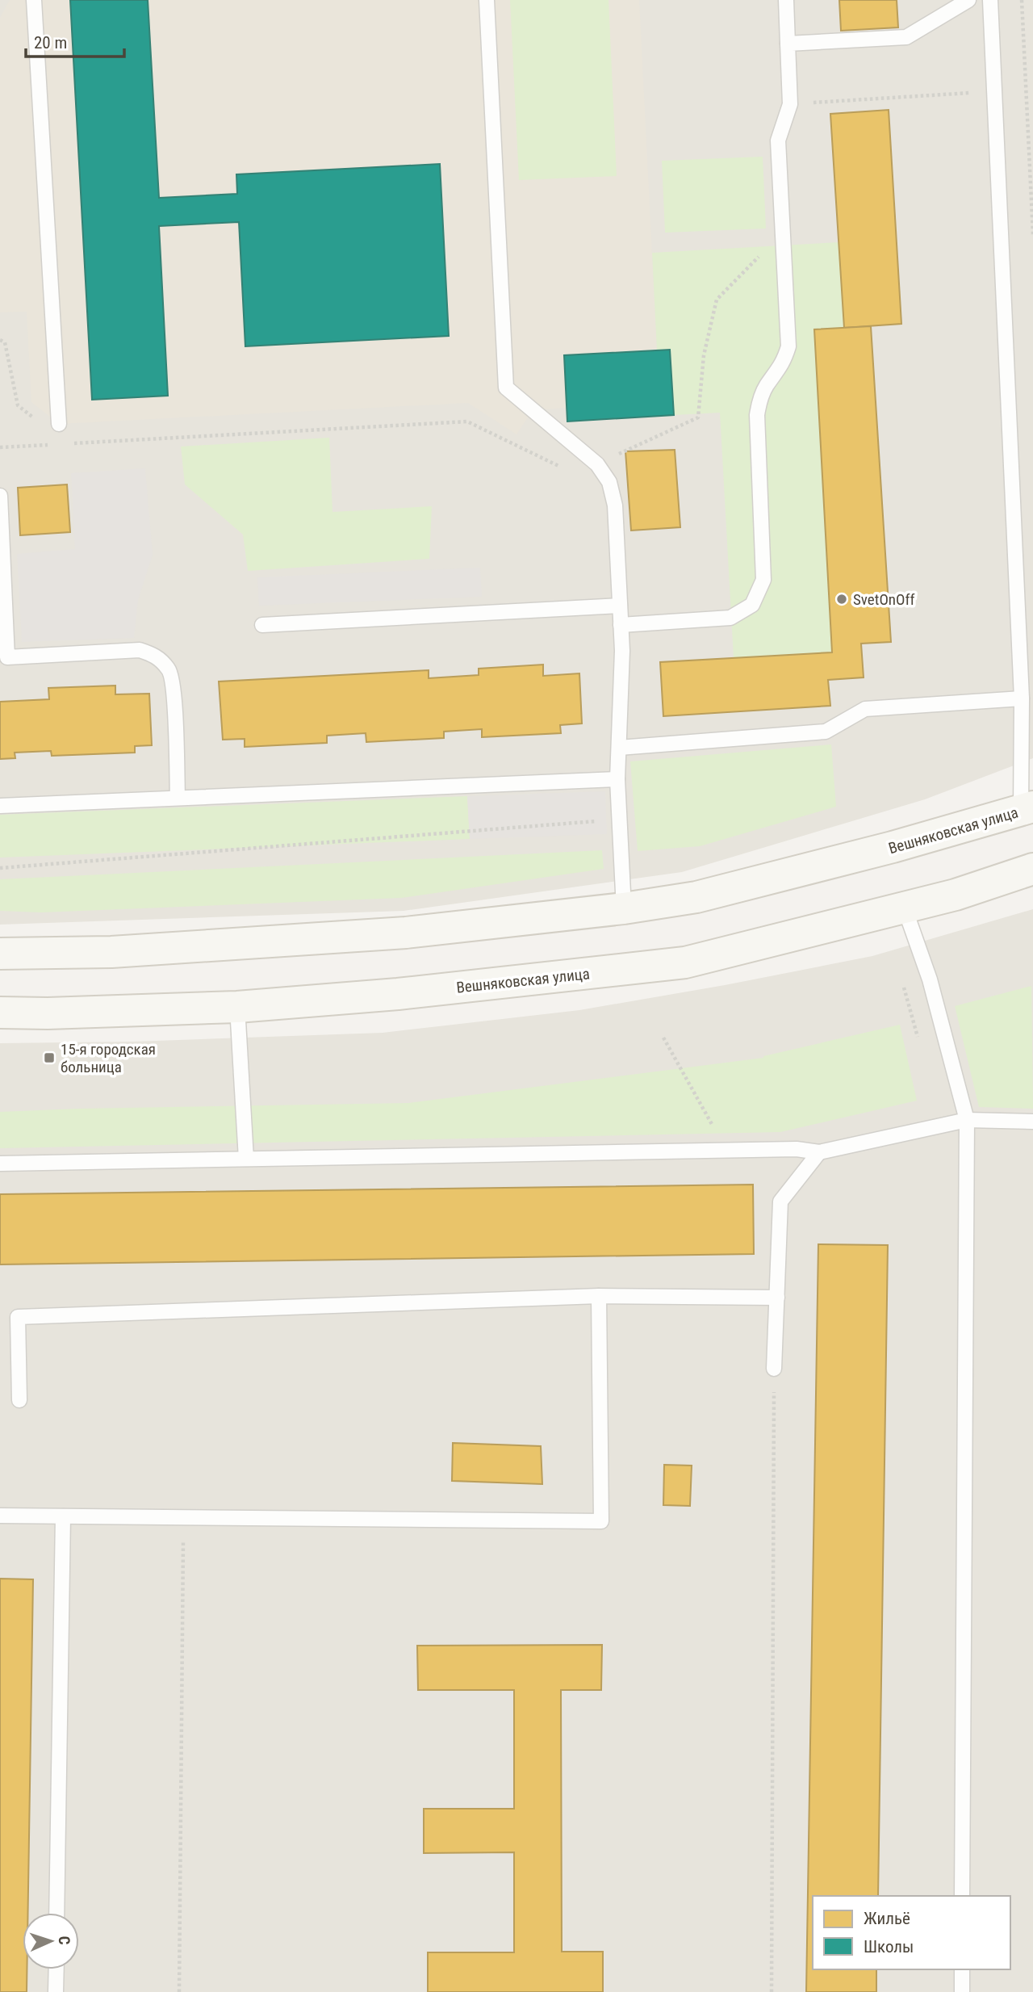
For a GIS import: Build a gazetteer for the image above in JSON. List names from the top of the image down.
{
  "streets": {
    "main road": ["Вешняковская улица"]
  },
  "places": {
    "other": ["SvetOnOff"],
    "transit": ["15-я городская больница"]
  },
  "legend": ["Жильё", "Школы"],
  "scale_bar": "20 m",
  "north": "right"
}
